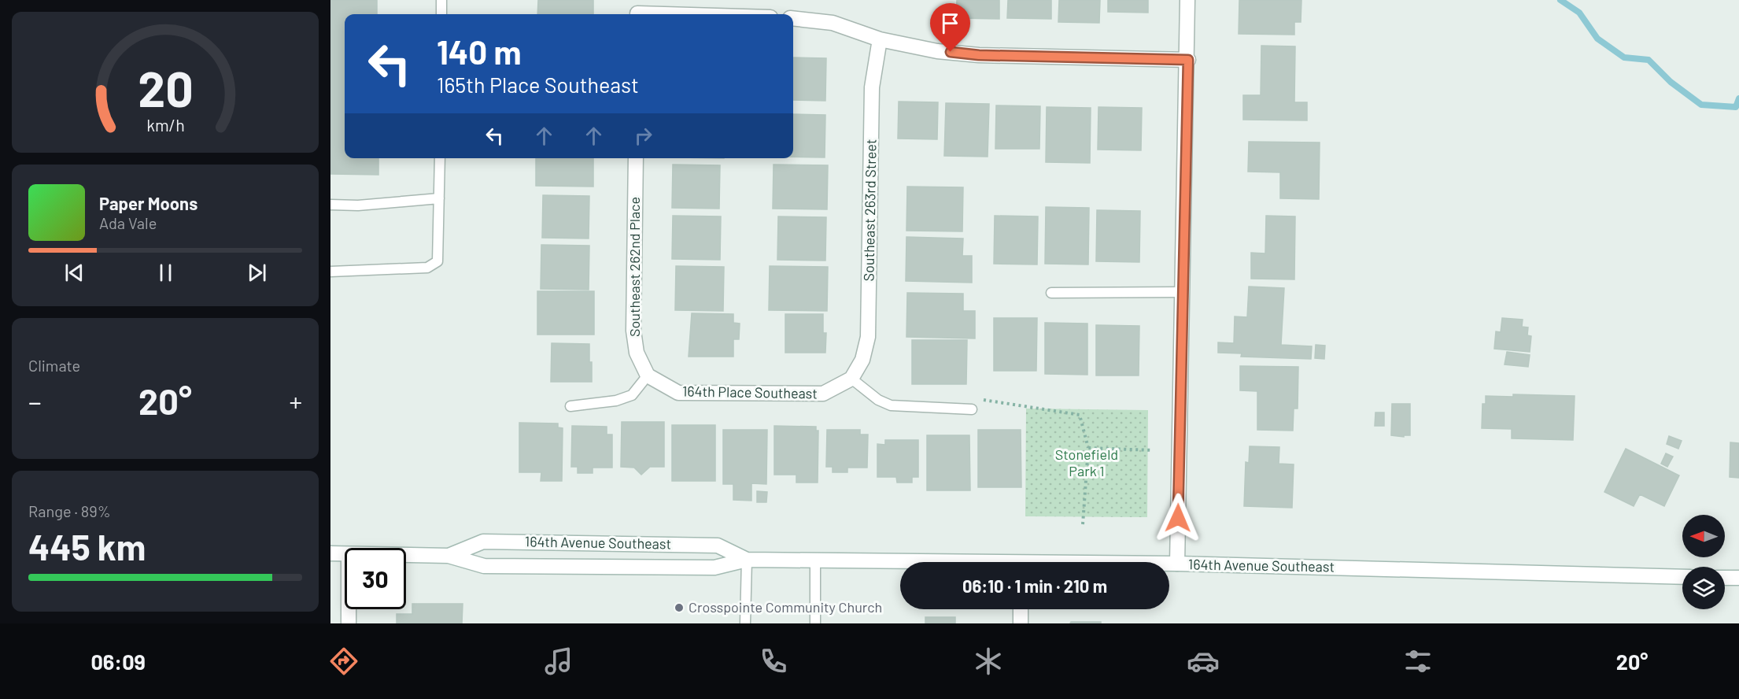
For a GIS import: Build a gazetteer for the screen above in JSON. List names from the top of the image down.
{
  "streets": {
    "street": [
      "Southeast 263rd Street",
      "Southeast 262nd Place",
      "164th Place Southeast",
      "164th Avenue Southeast"
    ]
  },
  "crossings": [
    ["Southeast 263rd Street", "164th Place Southeast"],
    ["Southeast 262nd Place", "164th Place Southeast"]
  ],
  "parks": ["Stonefield Park 1"],
  "places": ["Crosspointe Community Church"],
  "north": "left",
  "page": {
    "turn": ["140 m", "165th Place Southeast"],
    "song": ["Paper Moons", "Ada Vale"],
    "tile": [
      "Climate",
      ["Range · 89%", "445 km"]
    ],
    "heat": ["−", "20°", "+"],
    "limit": "30",
    "trip": "06:10 · 1 min · 210 m",
    "tabs": ["06:09", "20°"],
    "gauge": ["20", "km/h"]
  }
}
